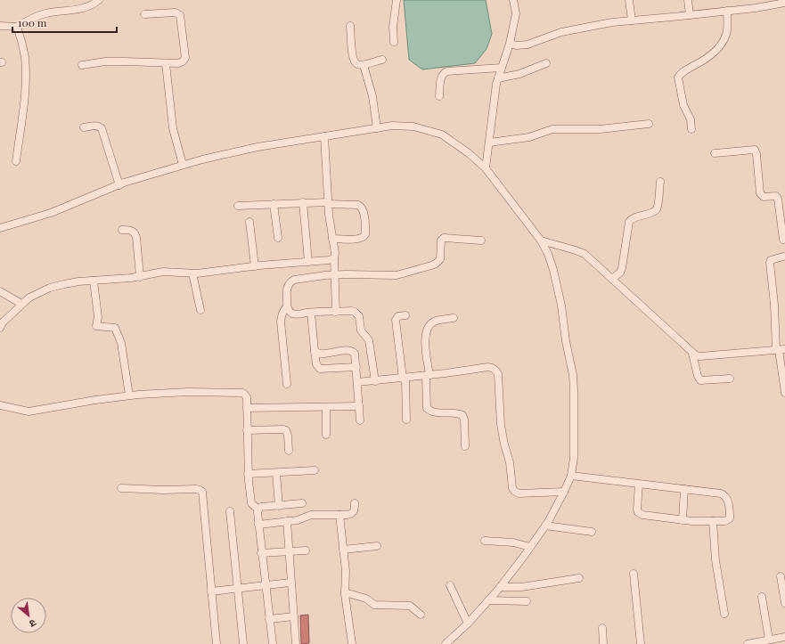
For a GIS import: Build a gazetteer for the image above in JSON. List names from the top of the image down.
{
  "scale_bar": "100 m",
  "north": "bottom right"
}
